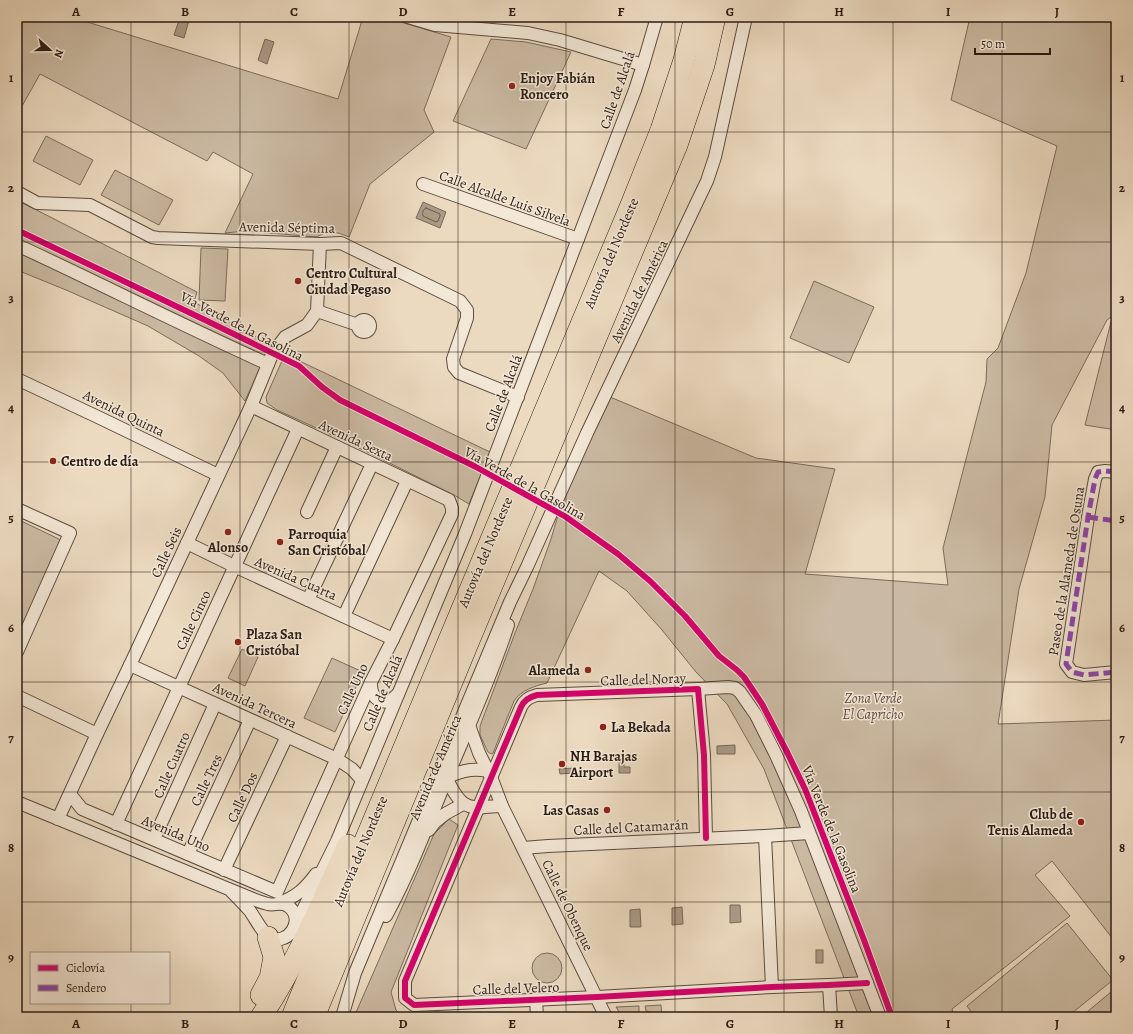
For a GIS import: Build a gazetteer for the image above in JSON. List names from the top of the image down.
{
  "streets": {
    "highway": ["Autovía del Nordeste"],
    "street": [
      "Calle de Alcalá",
      "Calle Alcalde Luis Silvela",
      "Avenida Séptima",
      "Avenida de América",
      "Avenida Quinta",
      "Avenida Sexta",
      "Calle Seis",
      "Paseo de la Alameda de Osuna",
      "Avenida Cuarta",
      "Calle Cinco",
      "Calle del Noray",
      "Calle Uno",
      "Avenida Tercera",
      "Calle Cuatro",
      "Calle Tres",
      "Calle Dos",
      "Calle del Catamarán",
      "Avenida Uno",
      "Calle de Obenque",
      "Calle del Velero"
    ],
    "cycle path": ["Vía Verde de la Gasolina"]
  },
  "crossings": [
    ["Calle de Alcalá", "Calle Alcalde Luis Silvela"],
    ["Calle de Alcalá", "Avenida Séptima"],
    ["Calle de Alcalá", "Calle Uno"],
    ["Calle de Alcalá", "Avenida Tercera"],
    ["Calle de Alcalá", "Avenida Uno"],
    ["Avenida de América", "Calle de Obenque"],
    ["Avenida Quinta", "Calle Seis"],
    ["Avenida Sexta", "Calle Seis"],
    ["Avenida Sexta", "Calle Cinco"],
    ["Avenida Sexta", "Calle Uno"],
    ["Calle Seis", "Avenida Cuarta"],
    ["Calle Seis", "Avenida Tercera"],
    ["Calle Seis", "Avenida Uno"],
    ["Avenida Cuarta", "Calle Cinco"],
    ["Avenida Cuarta", "Calle Uno"],
    ["Calle Cinco", "Avenida Tercera"],
    ["Calle Cinco", "Avenida Uno"],
    ["Calle del Noray", "Calle del Catamarán"],
    ["Calle del Noray", "Calle de Obenque"],
    ["Calle del Noray", "Calle del Velero"],
    ["Calle Uno", "Avenida Tercera"],
    ["Calle Uno", "Avenida Uno"],
    ["Avenida Tercera", "Calle Cuatro"],
    ["Avenida Tercera", "Calle Tres"],
    ["Avenida Tercera", "Calle Dos"],
    ["Calle Cuatro", "Avenida Uno"],
    ["Calle Tres", "Avenida Uno"],
    ["Calle Dos", "Avenida Uno"],
    ["Calle del Catamarán", "Calle de Obenque"],
    ["Calle de Obenque", "Calle del Velero"]
  ],
  "parks": ["Zona Verde El Capricho"],
  "places": [
    "Enjoy Fabián Roncero",
    "Centro Cultural Ciudad Pegaso",
    "Centro de día",
    "Alonso",
    "Parroquia San Cristóbal",
    "Plaza San Cristóbal",
    "Alameda",
    "La Bekada",
    "NH Barajas Airport",
    "Las Casas",
    "Club de Tenis Alameda"
  ],
  "legend": ["Ciclovía", "Sendero"],
  "scale_bar": "50 m",
  "north": "right",
  "grid": {
    "columns": [
      "A",
      "B",
      "C",
      "D",
      "E",
      "F",
      "G",
      "H",
      "I",
      "J"
    ],
    "rows": [
      "1",
      "2",
      "3",
      "4",
      "5",
      "6",
      "7",
      "8",
      "9"
    ]
  }
}
